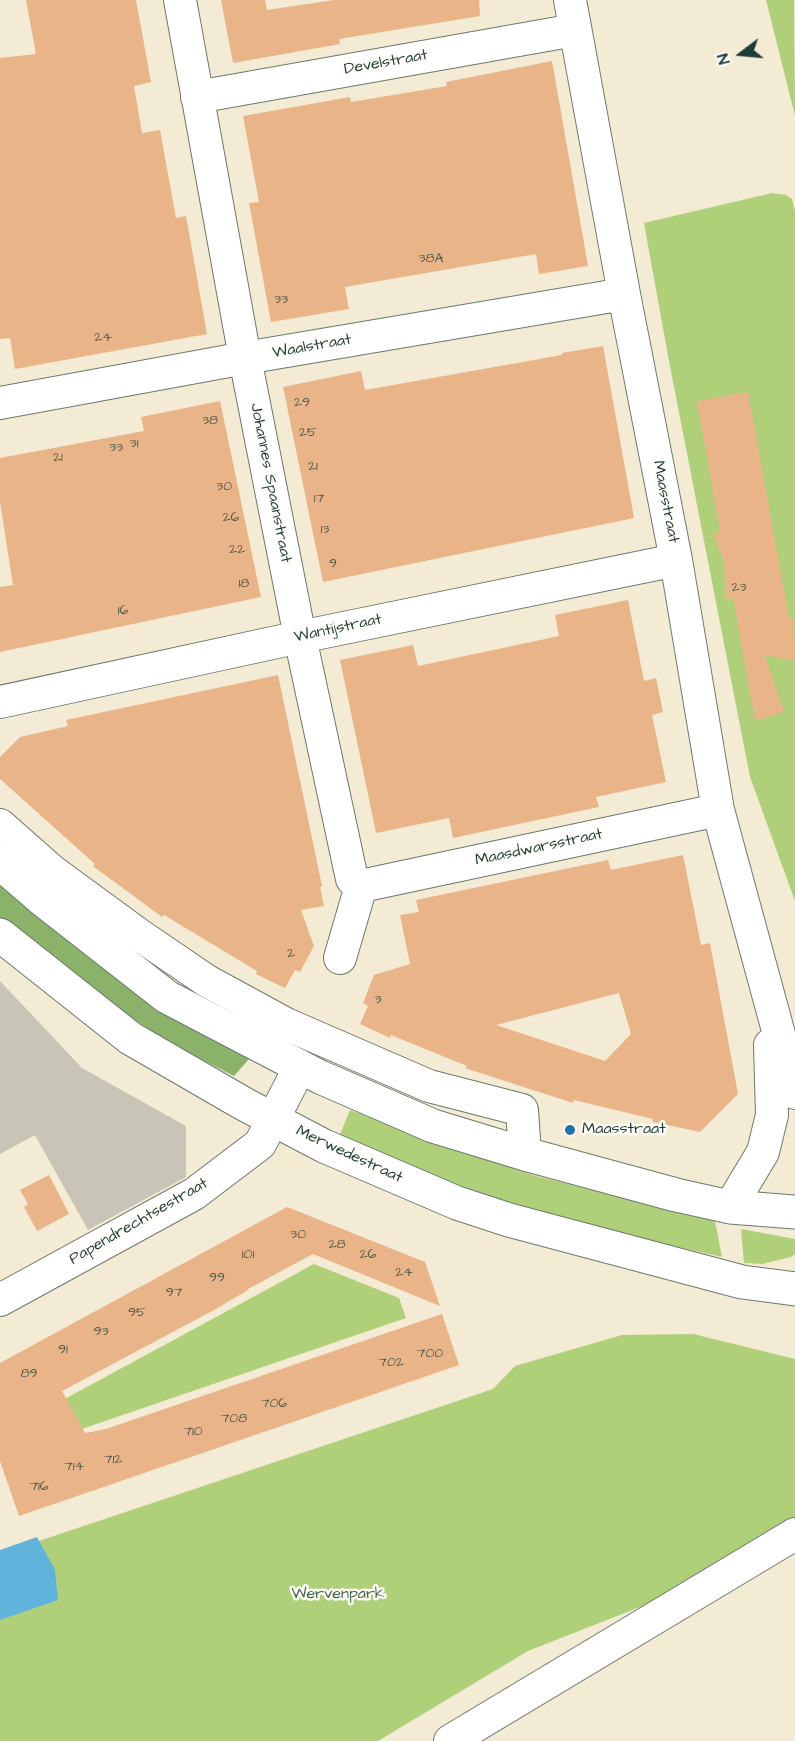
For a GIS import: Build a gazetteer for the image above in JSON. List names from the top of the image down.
{
  "streets": {
    "main road": ["Merwedestraat"],
    "street": [
      "Develstraat",
      "Waalstraat",
      "Johannes Spaanstraat",
      "Maasstraat",
      "Wantijstraat",
      "Maasdwarsstraat",
      "Papendrechtsestraat"
    ]
  },
  "crossings": [
    ["Develstraat", "Johannes Spaanstraat"],
    ["Develstraat", "Maasstraat"],
    ["Waalstraat", "Johannes Spaanstraat"],
    ["Waalstraat", "Maasstraat"],
    ["Johannes Spaanstraat", "Wantijstraat"],
    ["Johannes Spaanstraat", "Maasdwarsstraat"],
    ["Maasstraat", "Wantijstraat"],
    ["Maasstraat", "Maasdwarsstraat"],
    ["Merwedestraat", "Papendrechtsestraat"]
  ],
  "parks": ["Wervenpark"],
  "places": ["Maasstraat"],
  "house_numbers": [
    "38A",
    "33",
    "24",
    "29",
    "38",
    "25",
    "31",
    "33",
    "21",
    "21",
    "30",
    "17",
    "26",
    "13",
    "22",
    "9",
    "18",
    "23",
    "16",
    "2",
    "3",
    "30",
    "28",
    "101",
    "26",
    "24",
    "99",
    "97",
    "95",
    "93",
    "91",
    "700",
    "702",
    "89",
    "706",
    "708",
    "710",
    "712",
    "714",
    "716"
  ],
  "north": "left"
}
